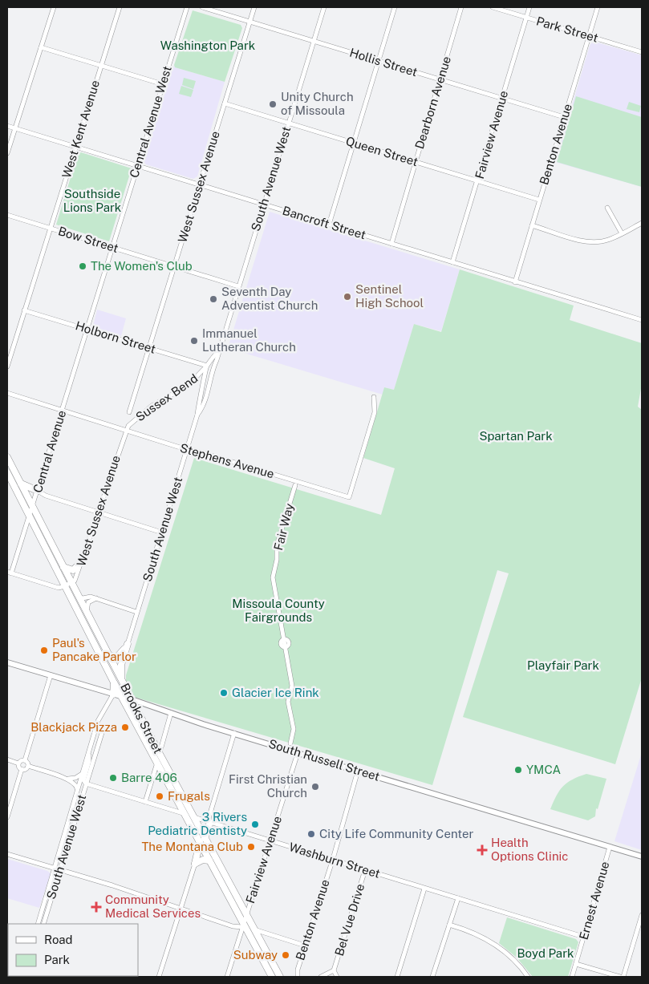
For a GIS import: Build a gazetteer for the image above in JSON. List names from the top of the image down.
{
  "streets": {
    "highway": ["Brooks Street"],
    "main road": ["South Russell Street"],
    "street": [
      "Park Street",
      "Hollis Street",
      "Dearborn Avenue",
      "Central Avenue West",
      "West Kent Avenue",
      "Fairview Avenue",
      "Benton Avenue",
      "Queen Street",
      "South Avenue West",
      "West Sussex Avenue",
      "Bancroft Street",
      "Bow Street",
      "Holborn Street",
      "Sussex Bend",
      "Central Avenue",
      "Stephens Avenue",
      "Fair Way",
      "Washburn Street",
      "Ernest Avenue",
      "Bel Vue Drive"
    ]
  },
  "crossings": [
    ["Park Street", "Fairview Avenue"],
    ["Park Street", "Benton Avenue"],
    ["Hollis Street", "Dearborn Avenue"],
    ["Hollis Street", "Fairview Avenue"],
    ["Hollis Street", "Benton Avenue"],
    ["Hollis Street", "South Avenue West"],
    ["Hollis Street", "West Sussex Avenue"],
    ["Dearborn Avenue", "Queen Street"],
    ["Dearborn Avenue", "Bancroft Street"],
    ["Central Avenue West", "Bancroft Street"],
    ["Central Avenue West", "Bow Street"],
    ["Central Avenue West", "Holborn Street"],
    ["Central Avenue West", "Central Avenue"],
    ["West Kent Avenue", "Bancroft Street"],
    ["West Kent Avenue", "Bow Street"],
    ["West Kent Avenue", "Holborn Street"],
    ["Fairview Avenue", "Queen Street"],
    ["Fairview Avenue", "Bancroft Street"],
    ["Fairview Avenue", "Brooks Street"],
    ["Fairview Avenue", "South Russell Street"],
    ["Fairview Avenue", "Washburn Street"],
    ["Benton Avenue", "Queen Street"],
    ["Benton Avenue", "Bancroft Street"],
    ["Benton Avenue", "South Russell Street"],
    ["Benton Avenue", "Washburn Street"],
    ["Queen Street", "South Avenue West"],
    ["Queen Street", "West Sussex Avenue"],
    ["South Avenue West", "Bancroft Street"],
    ["South Avenue West", "Bow Street"],
    ["South Avenue West", "Holborn Street"],
    ["South Avenue West", "Sussex Bend"],
    ["South Avenue West", "Stephens Avenue"],
    ["South Avenue West", "South Russell Street"],
    ["South Avenue West", "Washburn Street"],
    ["West Sussex Avenue", "Bancroft Street"],
    ["West Sussex Avenue", "Bow Street"],
    ["West Sussex Avenue", "Holborn Street"],
    ["West Sussex Avenue", "Sussex Bend"],
    ["West Sussex Avenue", "Stephens Avenue"],
    ["West Sussex Avenue", "Brooks Street"],
    ["Holborn Street", "Sussex Bend"],
    ["Holborn Street", "Central Avenue"],
    ["Sussex Bend", "Stephens Avenue"],
    ["Central Avenue", "Stephens Avenue"],
    ["Central Avenue", "Brooks Street"],
    ["Brooks Street", "South Russell Street"],
    ["Brooks Street", "Washburn Street"],
    ["South Russell Street", "Ernest Avenue"],
    ["Washburn Street", "Ernest Avenue"],
    ["Washburn Street", "Bel Vue Drive"]
  ],
  "parks": [
    "Washington Park",
    "Southside Lions Park",
    "Spartan Park",
    "Missoula County Fairgrounds",
    "Playfair Park",
    "Boyd Park"
  ],
  "places": {
    "other": [
      "Unity Church of Missoula",
      "The Women's Club",
      "Sentinel High School",
      "Seventh Day Adventist Church",
      "Immanuel Lutheran Church",
      "Paul's Pancake Parlor",
      "Glacier Ice Rink",
      "Blackjack Pizza",
      "YMCA",
      "Barre 406",
      "First Christian Church",
      "Frugals",
      "3 Rivers Pediatric Dentisty",
      "City Life Community Center",
      "The Montana Club",
      "Subway"
    ],
    "health": ["Health Options Clinic", "Community Medical Services"]
  },
  "legend": ["Road", "Park"]
}
